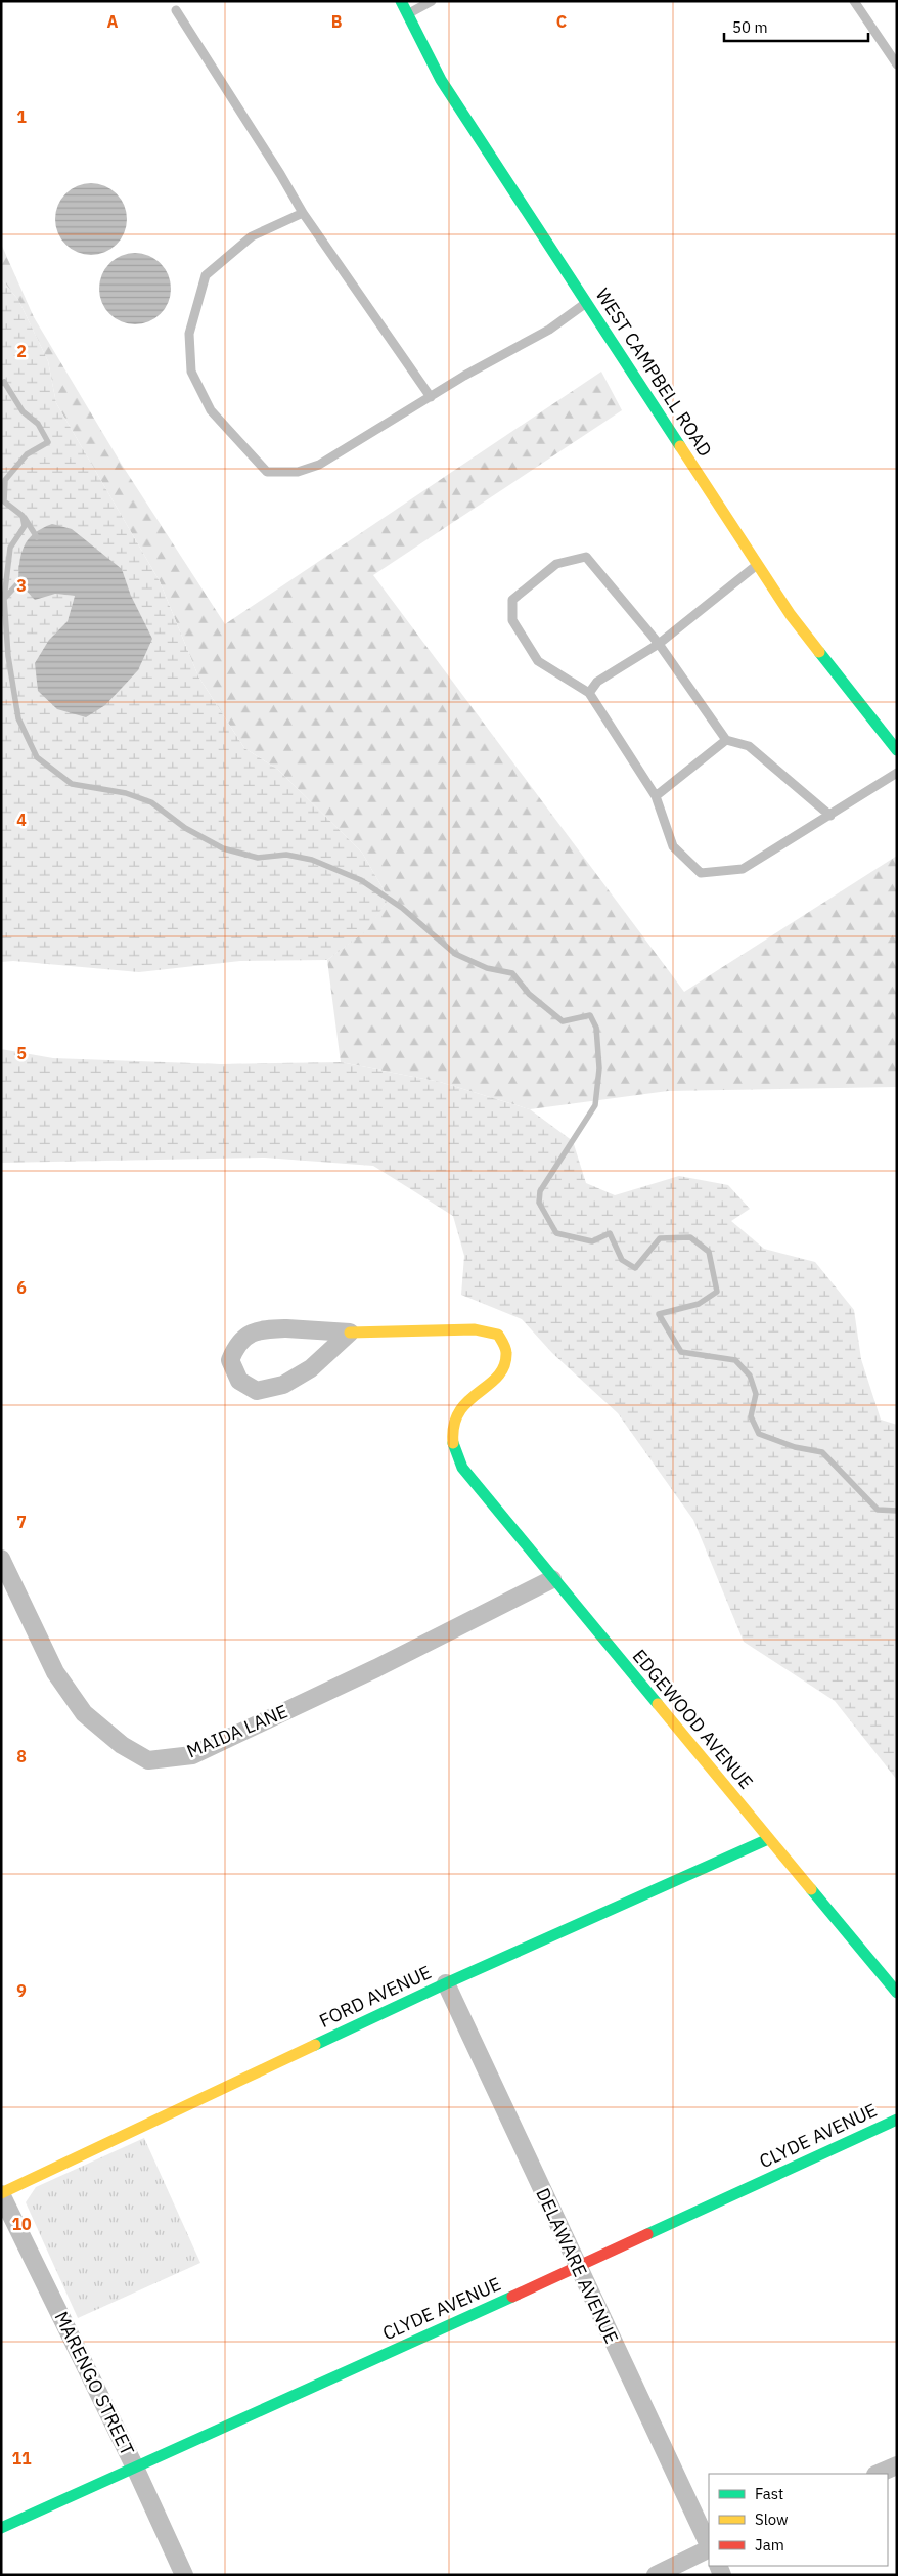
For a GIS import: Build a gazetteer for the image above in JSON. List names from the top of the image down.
{
  "streets": {
    "street": [
      "WEST CAMPBELL ROAD",
      "EDGEWOOD AVENUE",
      "MAIDA LANE",
      "FORD AVENUE",
      "CLYDE AVENUE",
      "DELAWARE AVENUE",
      "MARENGO STREET"
    ]
  },
  "crossings": [
    ["EDGEWOOD AVENUE", "MAIDA LANE"],
    ["EDGEWOOD AVENUE", "FORD AVENUE"],
    ["FORD AVENUE", "DELAWARE AVENUE"],
    ["FORD AVENUE", "MARENGO STREET"],
    ["CLYDE AVENUE", "DELAWARE AVENUE"],
    ["CLYDE AVENUE", "MARENGO STREET"]
  ],
  "legend": ["Fast", "Slow", "Jam"],
  "scale_bar": "50 m",
  "grid": {
    "columns": ["A", "B", "C"],
    "rows": [
      "1",
      "2",
      "3",
      "4",
      "5",
      "6",
      "7",
      "8",
      "9",
      "10",
      "11"
    ]
  }
}
